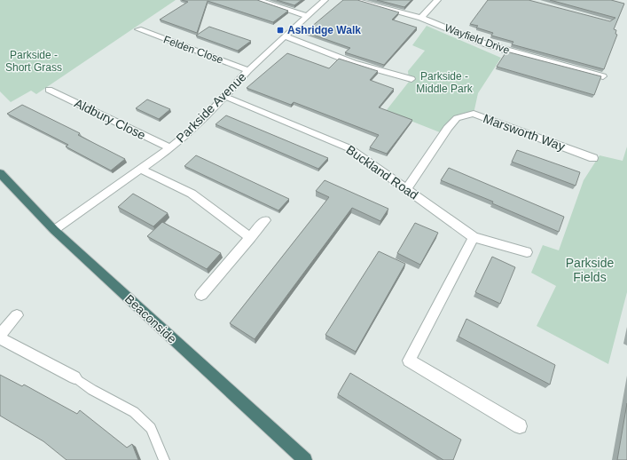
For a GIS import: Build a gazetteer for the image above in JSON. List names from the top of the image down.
{
  "streets": {
    "highway": ["Beaconside"],
    "street": [
      "Wayfield Drive",
      "Felden Close",
      "Parkside Avenue",
      "Aldbury Close",
      "Marsworth Way",
      "Buckland Road"
    ]
  },
  "crossings": [
    ["Felden Close", "Parkside Avenue"],
    ["Parkside Avenue", "Aldbury Close"],
    ["Parkside Avenue", "Buckland Road"],
    ["Parkside Avenue", "Beaconside"],
    ["Marsworth Way", "Buckland Road"]
  ],
  "parks": ["Parkside - Short Grass", "Parkside - Middle Park", "Parkside Fields"],
  "places": {
    "transit": ["Ashridge Walk"]
  }
}
